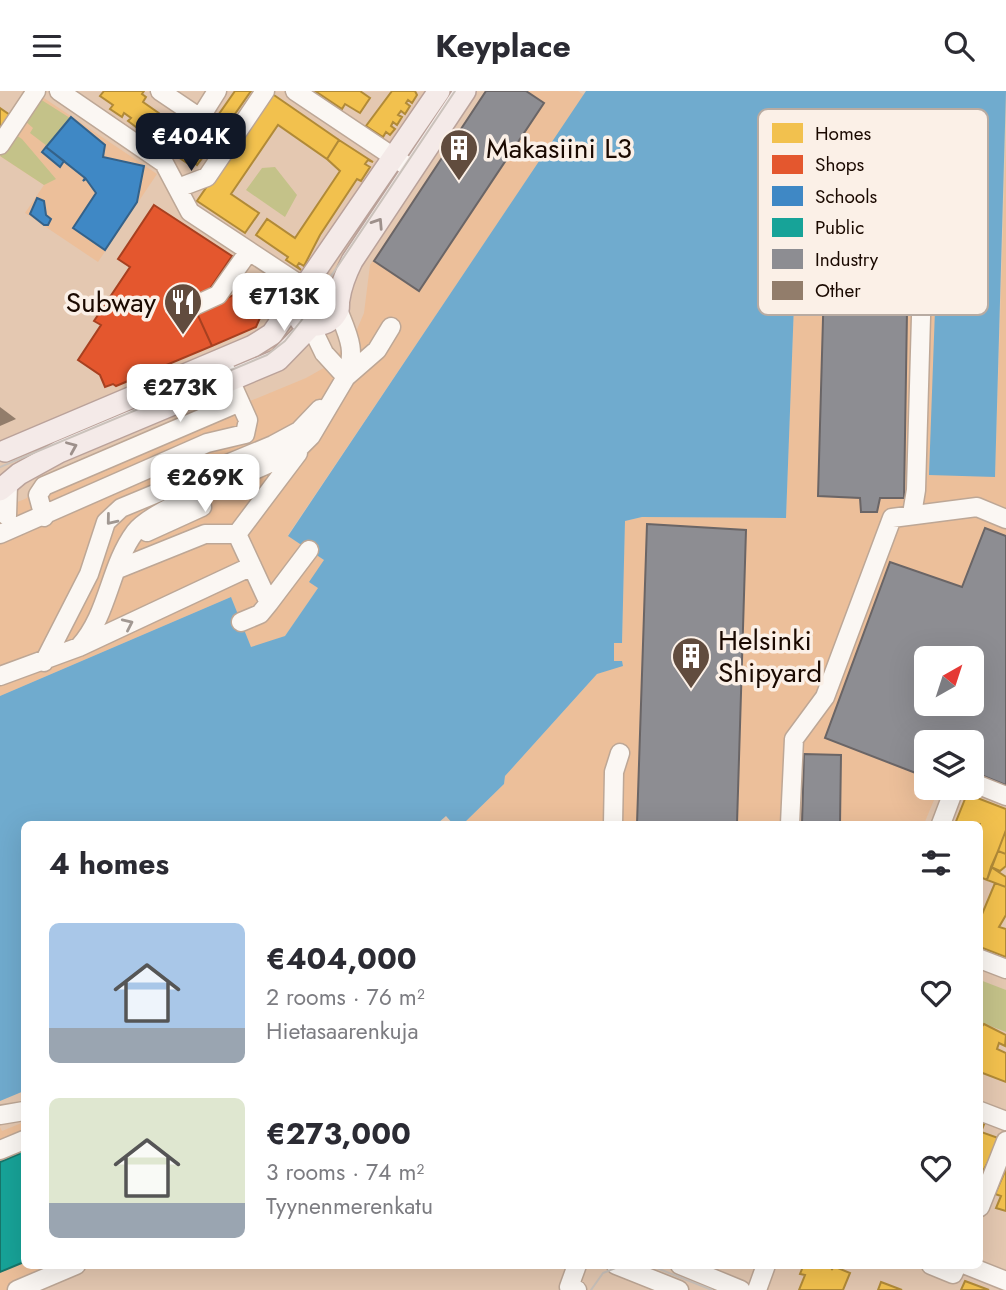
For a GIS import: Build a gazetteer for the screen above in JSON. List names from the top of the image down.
{
  "places": {
    "building": ["Makasiini L3", "Helsinki Shipyard"],
    "restaurant": ["Subway"]
  },
  "legend": [
    "Homes",
    "Shops",
    "Schools",
    "Public",
    "Industry",
    "Other"
  ],
  "north": "top right",
  "page": {
    "header": "Keyplace",
    "price": [
      "€404K",
      "€713K",
      "€273K",
      "€269K"
    ],
    "heading": "4 homes",
    "list": [
      {
        "name": "€404,000",
        "note": "2 rooms · 76 m² · Hietasaarenkuja"
      },
      {
        "name": "€273,000",
        "note": "3 rooms · 74 m² · Tyynenmerenkatu"
      }
    ]
  }
}
